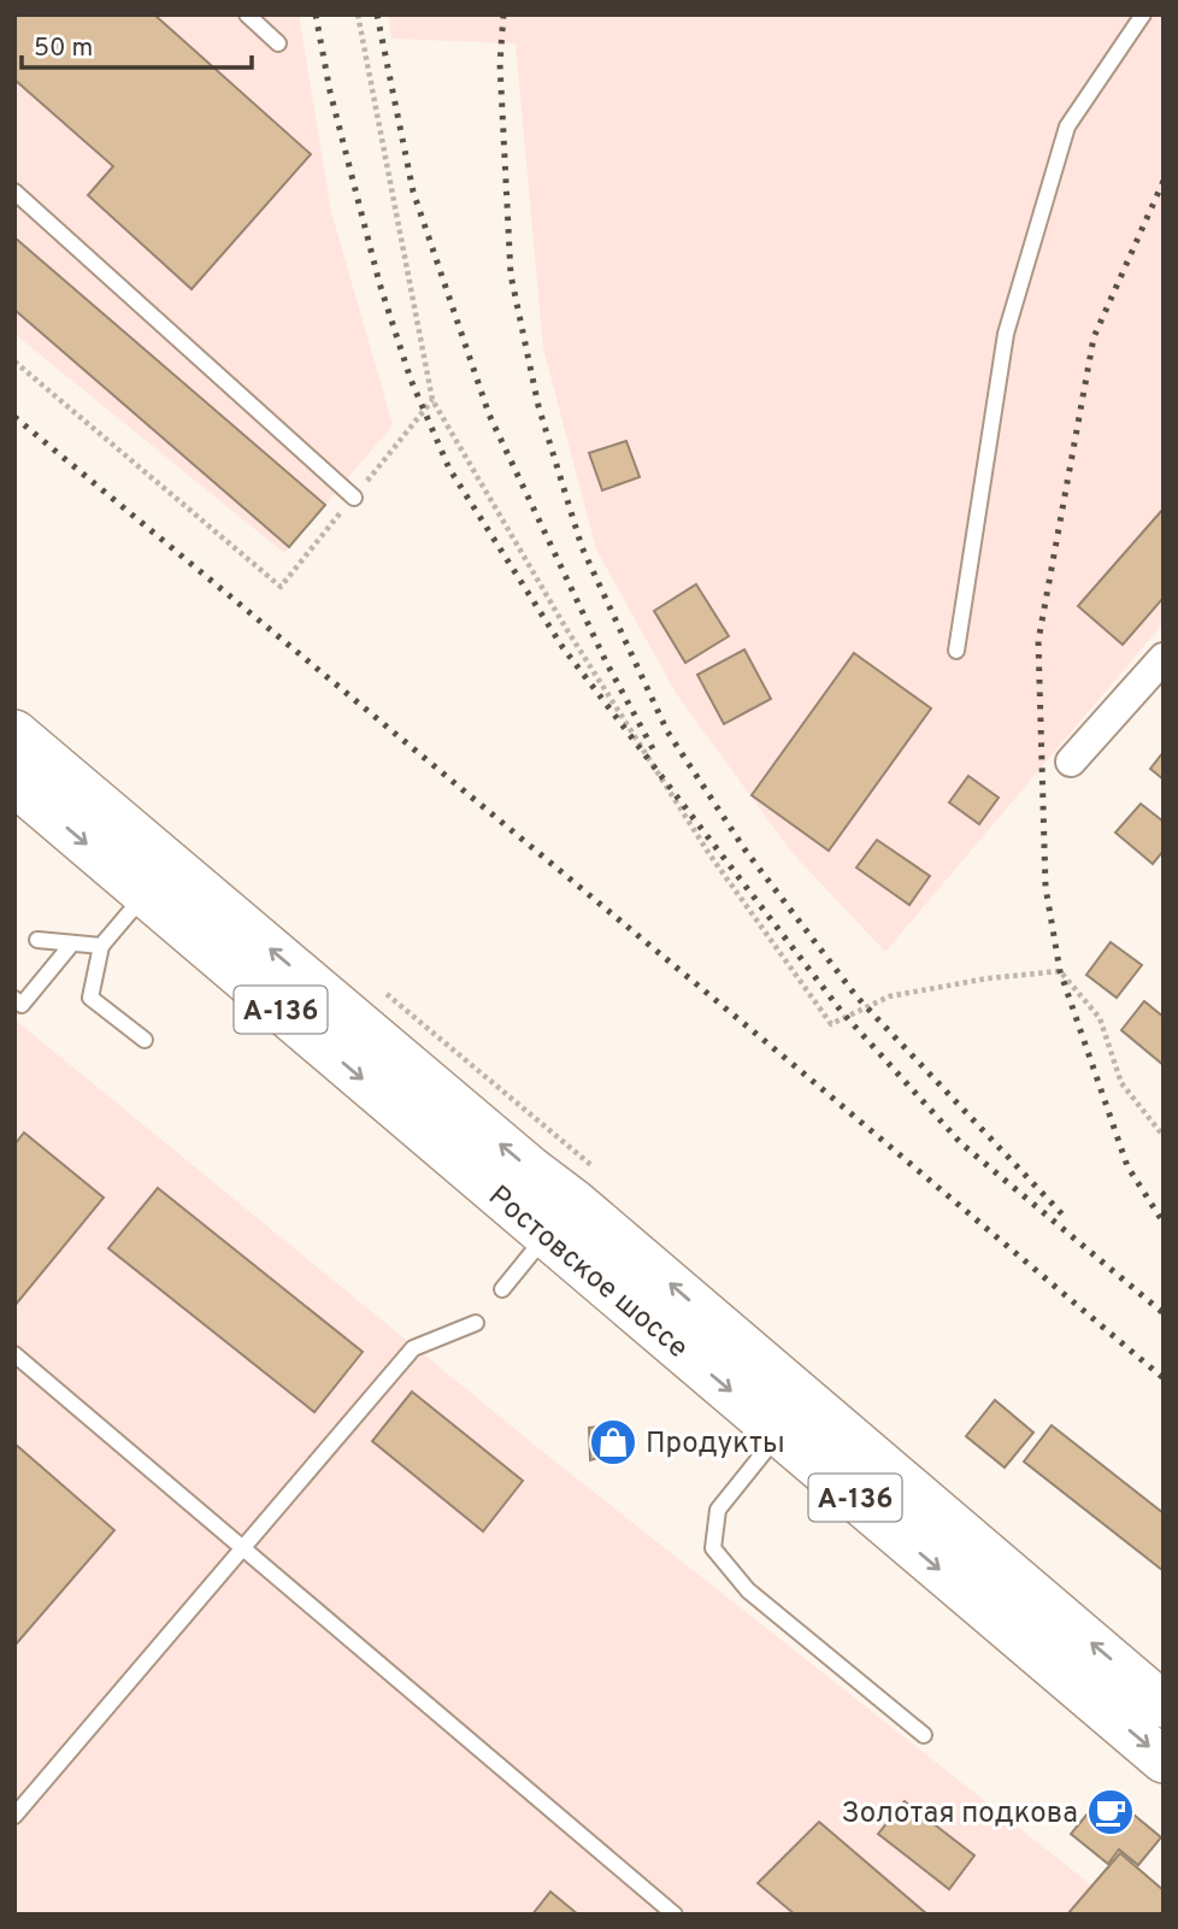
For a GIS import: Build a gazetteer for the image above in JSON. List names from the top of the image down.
{
  "streets": {
    "main road": ["А-136", "Ростовское шоссе"]
  },
  "places": {
    "shop": ["Продукты"],
    "cafe": ["Золотая подкова"]
  },
  "scale_bar": "50 m"
}
